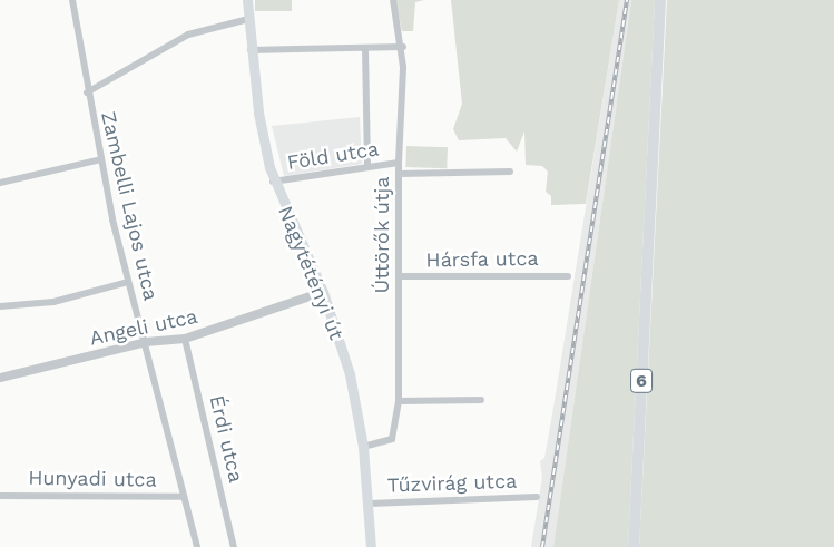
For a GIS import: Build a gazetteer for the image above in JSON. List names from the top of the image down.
{
  "streets": {
    "main road": ["Nagytétényi út", "6"],
    "street": [
      "Föld utca",
      "Zambelli Lajos utca",
      "Úttörők útja",
      "Hársfa utca",
      "Angeli utca",
      "Érdi utca",
      "Hunyadi utca",
      "Tűzvirág utca"
    ]
  },
  "crossings": [
    ["Föld utca", "Úttörők útja"],
    ["Föld utca", "Nagytétényi út"],
    ["Zambelli Lajos utca", "Angeli utca"],
    ["Zambelli Lajos utca", "Hunyadi utca"],
    ["Úttörők útja", "Hársfa utca"],
    ["Úttörők útja", "Nagytétényi út"],
    ["Nagytétényi út", "Angeli utca"],
    ["Nagytétényi út", "Tűzvirág utca"],
    ["Angeli utca", "Érdi utca"]
  ]
}
